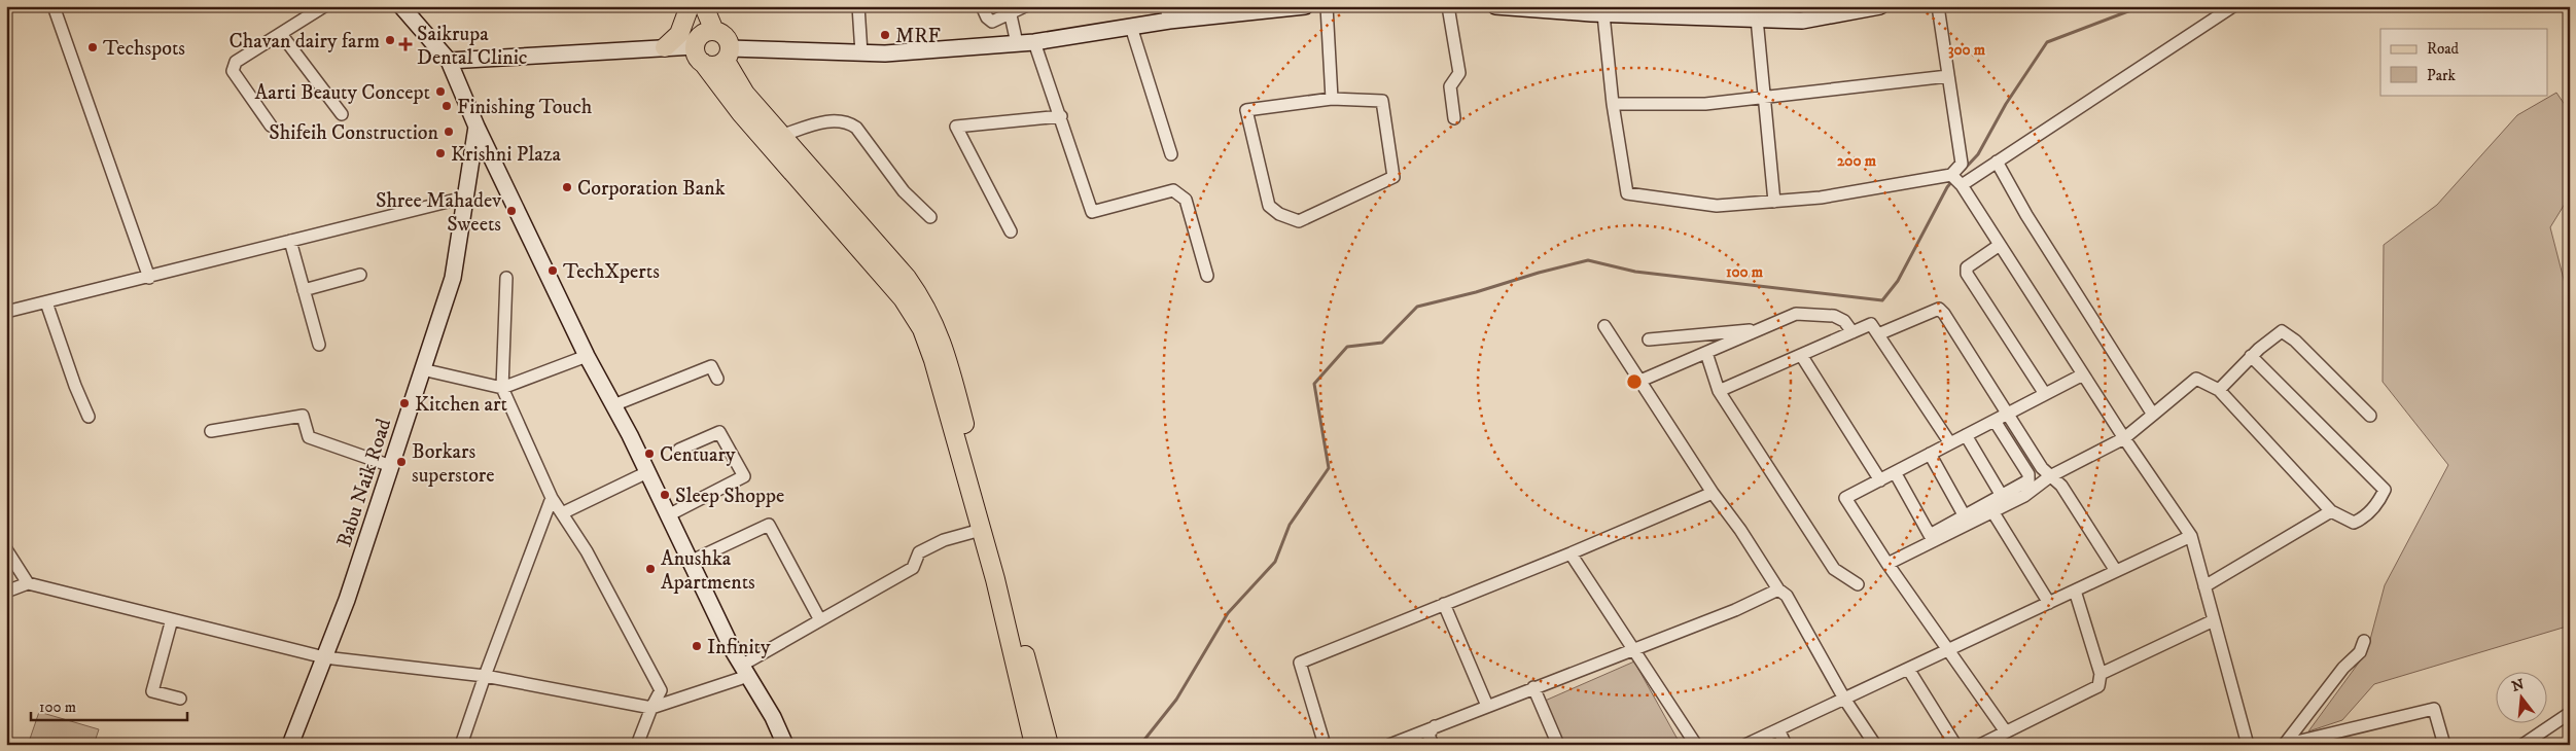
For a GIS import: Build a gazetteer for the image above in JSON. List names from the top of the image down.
{
  "streets": {
    "main road": ["Babu Naik Road"]
  },
  "places": {
    "other": [
      "MRF",
      "Chavan dairy farm",
      "Techspots",
      "Aarti Beauty Concept",
      "Finishing Touch",
      "Shifeih Construction",
      "Krishni Plaza",
      "Corporation Bank",
      "Shree Mahadev Sweets",
      "TechXperts",
      "Kitchen art",
      "Centuary",
      "Borkars superstore",
      "Sleep Shoppe",
      "Anushka Apartments",
      "Infinity"
    ],
    "health": ["Saikrupa Dental Clinic"]
  },
  "legend": ["Road", "Park"],
  "scale_bar": "100 m",
  "north": "top",
  "rings": ["300 m", "200 m", "100 m"]
}
